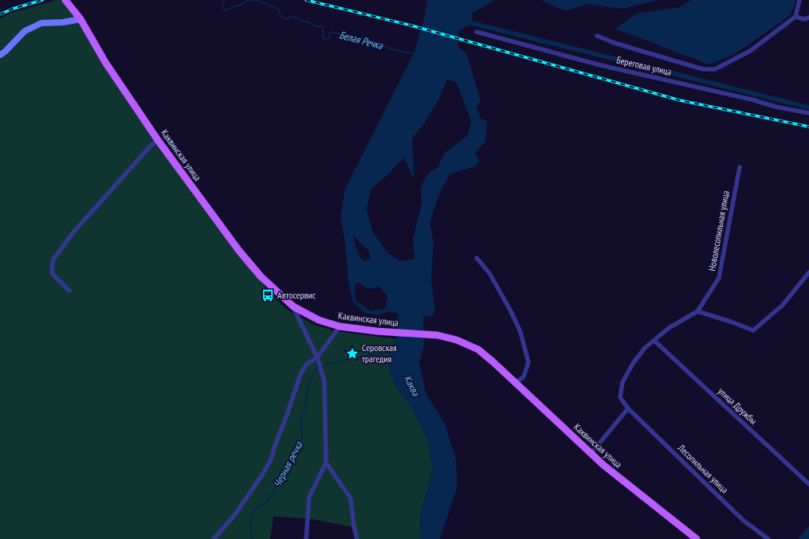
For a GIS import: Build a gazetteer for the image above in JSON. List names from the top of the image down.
{
  "streets": {
    "main road": ["Каквинская улица"],
    "street": [
      "Береговая улица",
      "Новолесопильная улица",
      "улица Дружбы",
      "Лесопильная улица"
    ]
  },
  "crossings": [
    ["Новолесопильная улица", "улица Дружбы"],
    ["Новолесопильная улица", "Лесопильная улица"]
  ],
  "water": ["Белая Речка", "Каква", "Черная речка"],
  "places": {
    "bus stop": ["Автосервис"],
    "place": ["Серовская трагедия"]
  }
}
